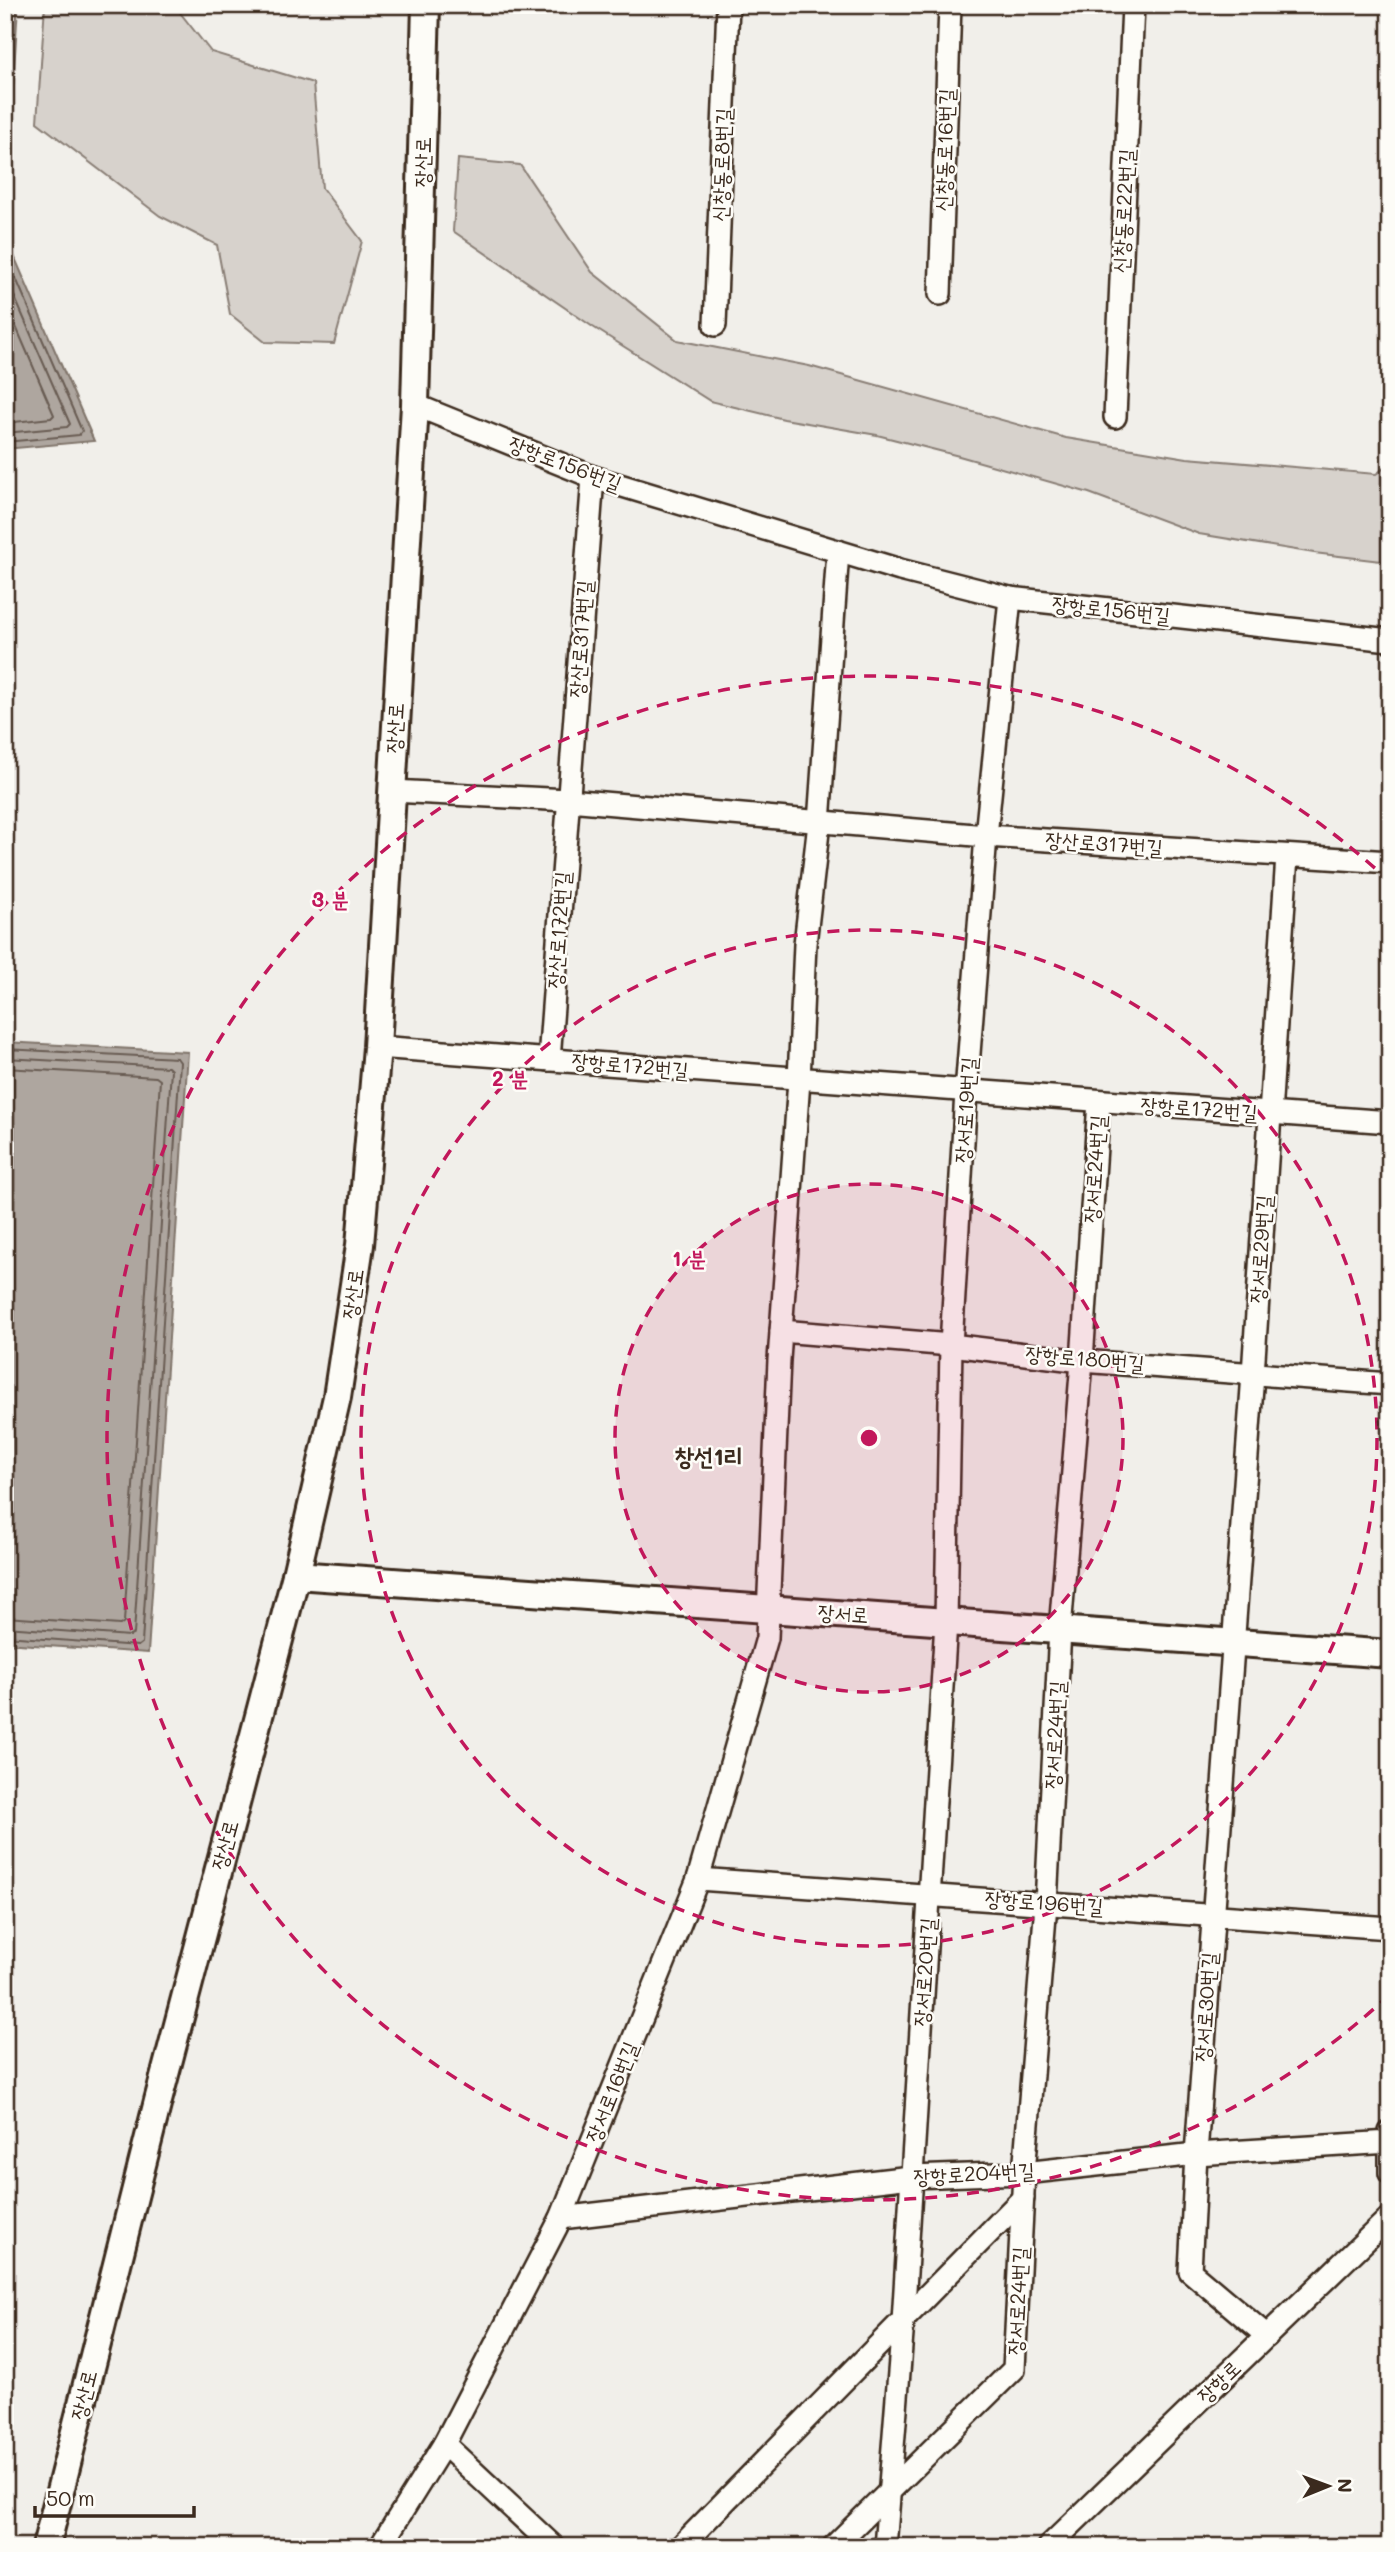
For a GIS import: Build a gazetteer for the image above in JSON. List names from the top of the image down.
{
  "streets": {
    "main road": ["장산로", "장서로"],
    "street": [
      "신창동로16번길",
      "신창동로8번길",
      "신창동로22번길",
      "장항로156번길",
      "장산로317번길",
      "장산로172번길",
      "장항로172번길",
      "장서로19번길",
      "장서로24번길",
      "장서로29번길",
      "장항로180번길",
      "장항로196번길",
      "장서로20번길",
      "장서로30번길",
      "장서로16번길",
      "장항로204번길",
      "장항로"
    ]
  },
  "crossings": [
    ["장산로", "장항로156번길"],
    ["장산로", "장산로317번길"],
    ["장산로", "장항로172번길"],
    ["장산로", "장서로"],
    ["장항로156번길", "장산로317번길"],
    ["장항로156번길", "장서로19번길"],
    ["장산로317번길", "장산로172번길"],
    ["장산로317번길", "장서로19번길"],
    ["장산로317번길", "장서로29번길"],
    ["장산로172번길", "장항로172번길"],
    ["장항로172번길", "장서로19번길"],
    ["장항로172번길", "장서로24번길"],
    ["장항로172번길", "장서로29번길"],
    ["장항로172번길", "장서로16번길"],
    ["장서로19번길", "장항로180번길"],
    ["장서로19번길", "장서로"],
    ["장서로19번길", "장서로20번길"],
    ["장서로24번길", "장항로180번길"],
    ["장서로24번길", "장서로"],
    ["장서로24번길", "장항로196번길"],
    ["장서로24번길", "장서로20번길"],
    ["장서로24번길", "장항로204번길"],
    ["장서로29번길", "장항로180번길"],
    ["장서로29번길", "장서로"],
    ["장서로29번길", "장서로30번길"],
    ["장항로180번길", "장서로16번길"],
    ["장서로", "장서로20번길"],
    ["장서로", "장서로30번길"],
    ["장서로", "장서로16번길"],
    ["장항로196번길", "장서로20번길"],
    ["장항로196번길", "장서로30번길"],
    ["장항로196번길", "장서로16번길"],
    ["장서로20번길", "장항로204번길"],
    ["장서로30번길", "장항로204번길"],
    ["장서로30번길", "장항로"],
    ["장서로16번길", "장항로204번길"]
  ],
  "districts": ["창선1리"],
  "scale_bar": "50 m",
  "north": "right",
  "rings": ["3 분", "2 분", "1 분"]
}
